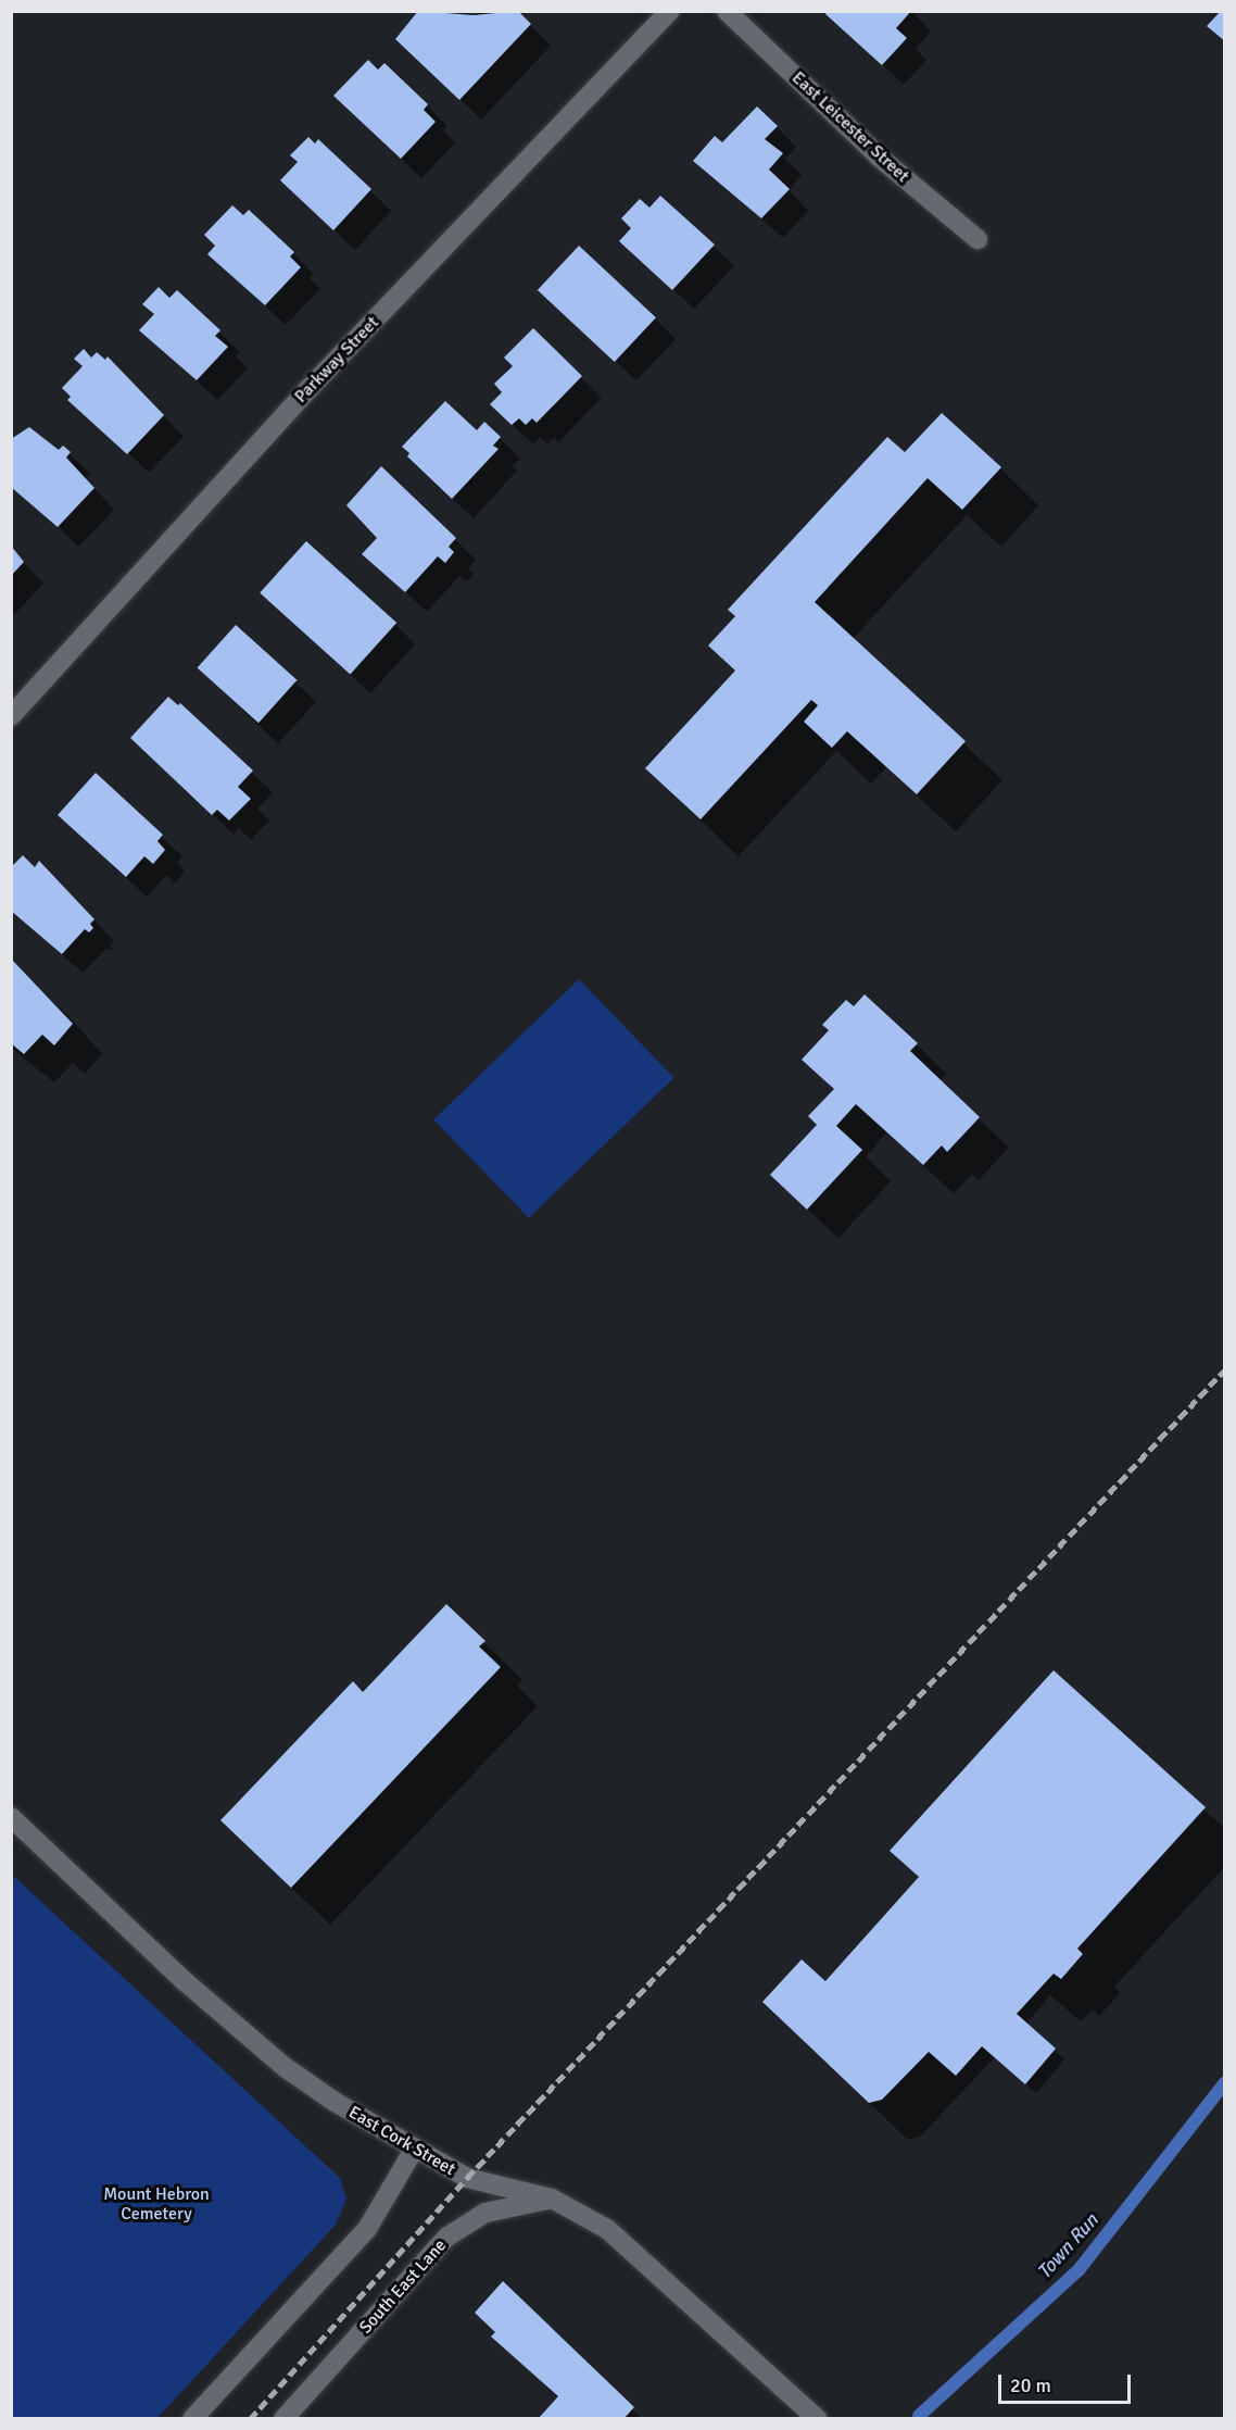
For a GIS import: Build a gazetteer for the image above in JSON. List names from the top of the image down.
{
  "streets": {
    "street": [
      "East Leicester Street",
      "Parkway Street",
      "East Cork Street",
      "South East Lane"
    ]
  },
  "crossings": [
    ["East Cork Street", "South East Lane"]
  ],
  "water": ["Town Run"],
  "parks": ["Mount Hebron Cemetery"],
  "scale_bar": "20 m"
}
